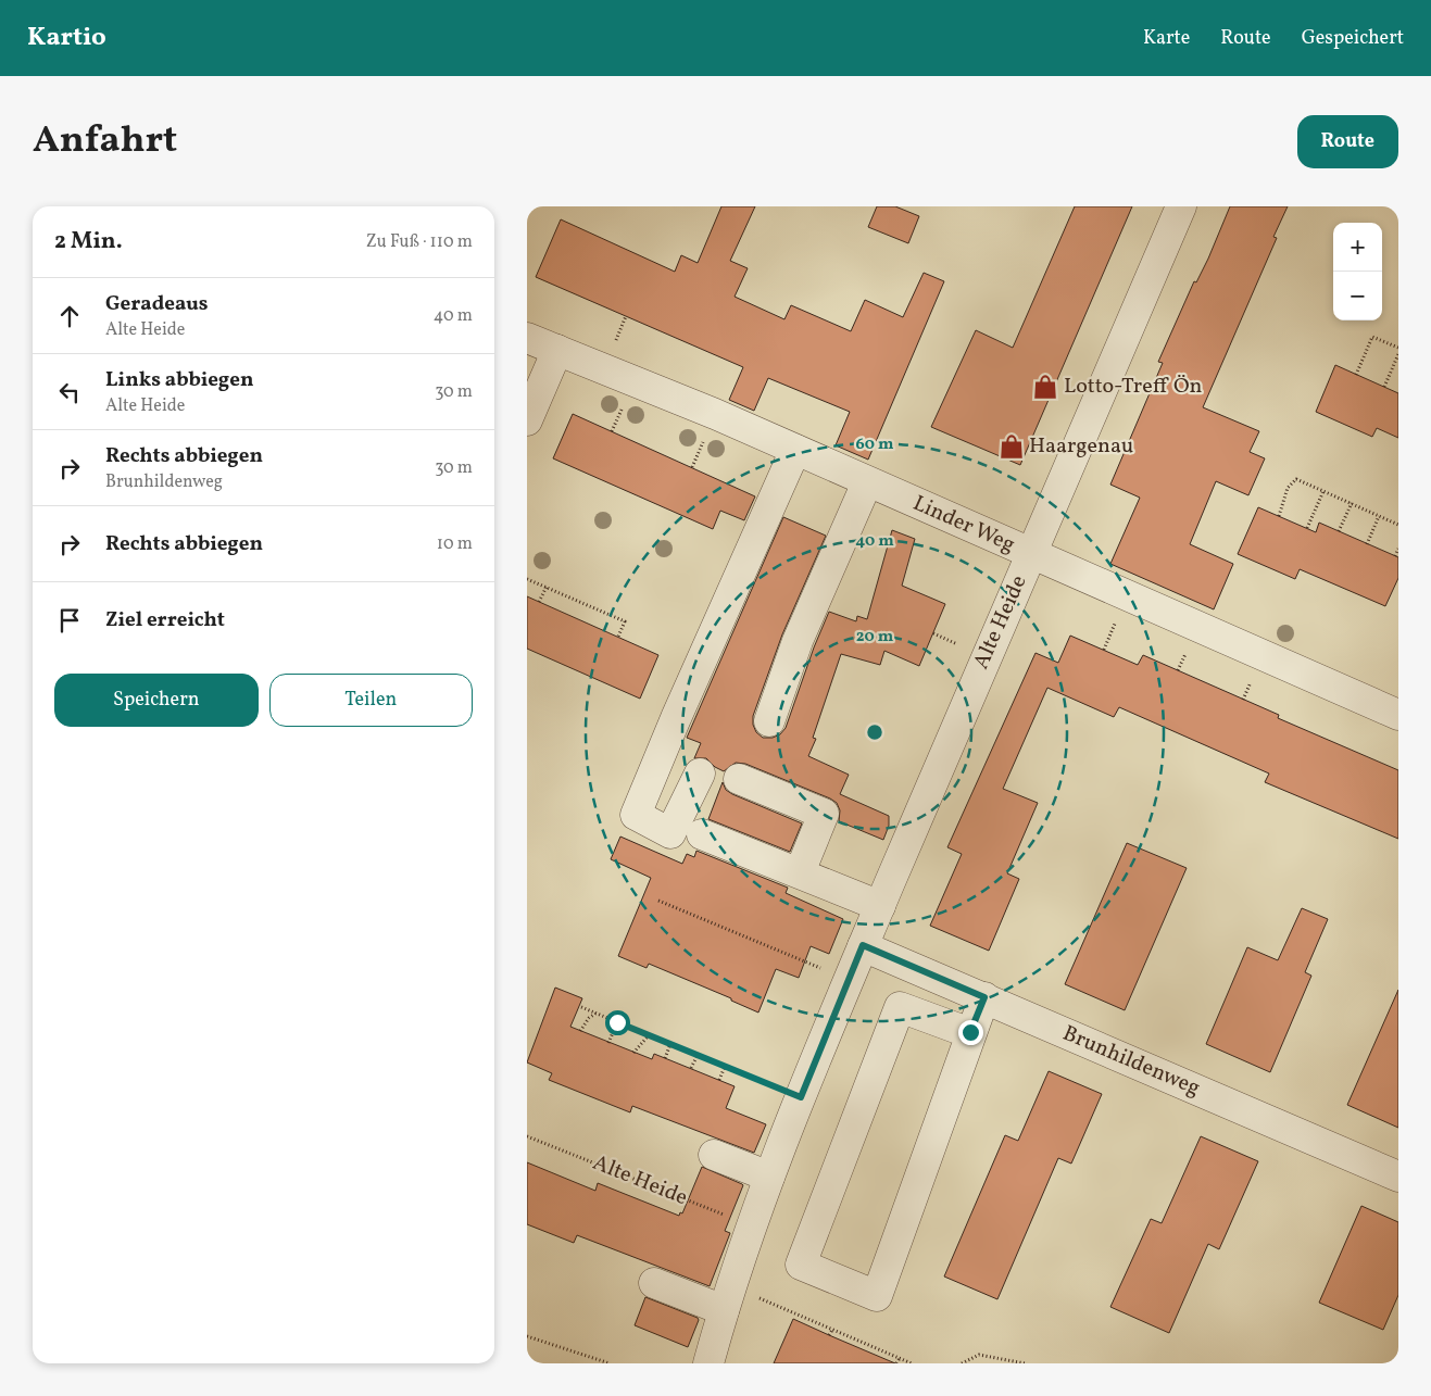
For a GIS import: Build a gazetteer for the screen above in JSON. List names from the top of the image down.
{
  "streets": {
    "street": ["Linder Weg", "Alte Heide", "Brunhildenweg"]
  },
  "crossings": [
    ["Linder Weg", "Alte Heide"],
    ["Alte Heide", "Brunhildenweg"]
  ],
  "places": {
    "shop": ["Lotto-Treff Ön", "Haargenau"]
  },
  "page": {
    "header": "Kartio",
    "nav": ["Karte", "Route", "Gespeichert"],
    "title": "Anfahrt",
    "buttons": [
      "Route",
      ["Speichern", "Teilen"]
    ],
    "heading": ["2 Min.", "Zu Fuß · 110 m"],
    "map_buttons": ["+", "−"],
    "list": [
      ["Geradeaus", "Alte Heide", "40 m"],
      ["Links abbiegen", "Alte Heide", "30 m"],
      ["Rechts abbiegen", "Brunhildenweg", "30 m"],
      ["Rechts abbiegen", "10 m"],
      "Ziel erreicht"
    ]
  },
  "rings": ["60 m", "40 m", "20 m"]
}
